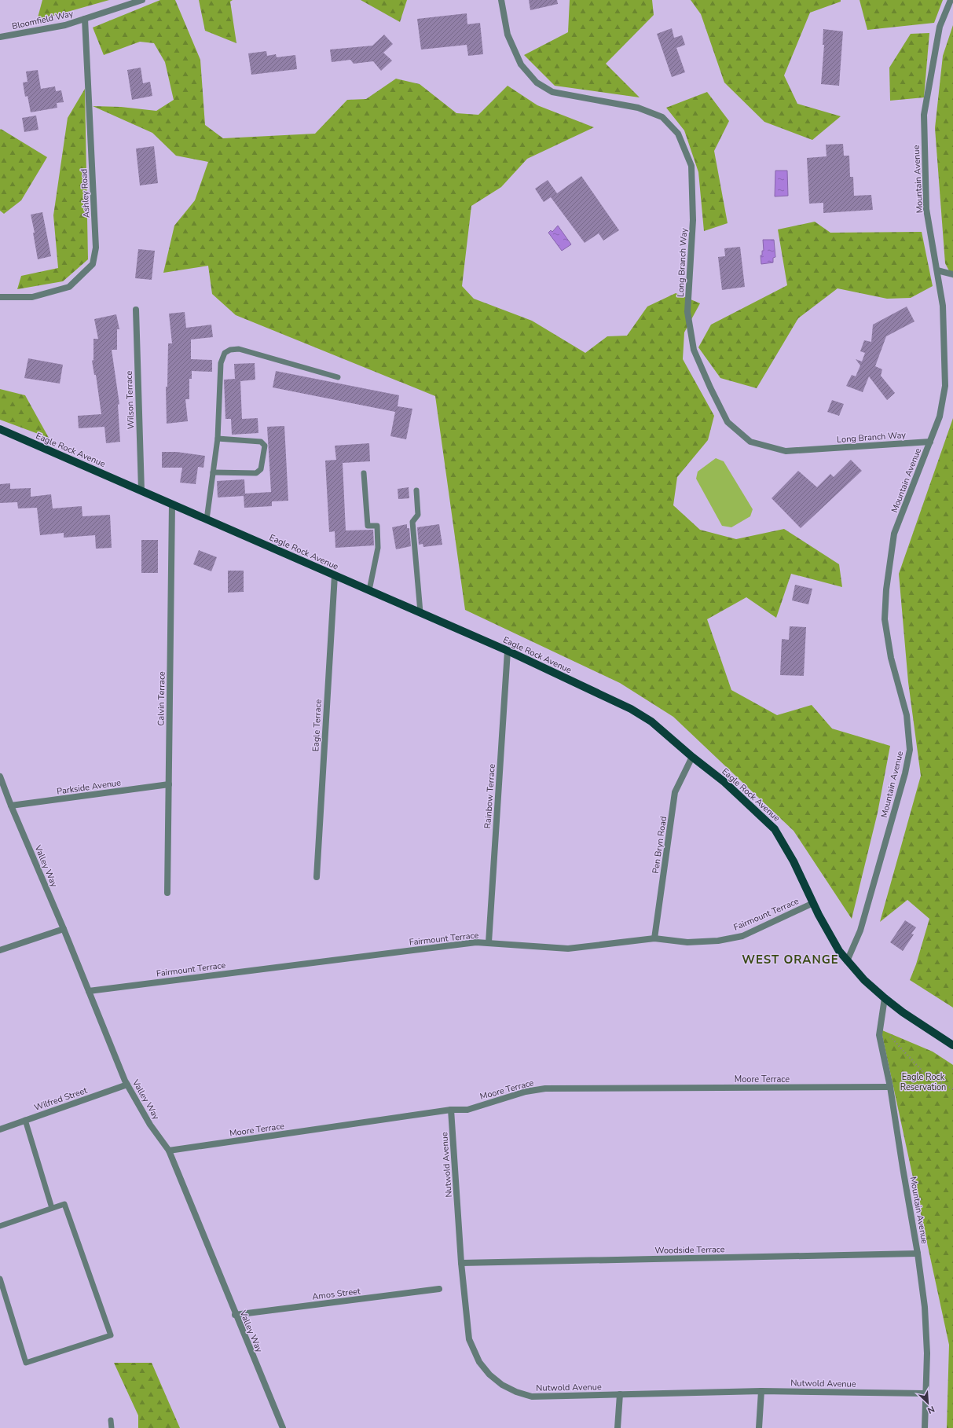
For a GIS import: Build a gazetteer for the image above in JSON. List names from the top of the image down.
{
  "streets": {
    "main road": ["Eagle Rock Avenue"],
    "street": [
      "Bloomfield Way",
      "Mountain Avenue",
      "Ashley Road",
      "Long Branch Way",
      "Wilson Terrace",
      "Calvin Terrace",
      "Eagle Terrace",
      "Parkside Avenue",
      "Rainbow Terrace",
      "Pen Bryn Road",
      "Valley Way",
      "Fairmount Terrace",
      "Moore Terrace",
      "Wilfred Street",
      "Nutwold Avenue",
      "Woodside Terrace",
      "Amos Street"
    ]
  },
  "crossings": [
    ["Bloomfield Way", "Ashley Road"],
    ["Mountain Avenue", "Long Branch Way"],
    ["Mountain Avenue", "Eagle Rock Avenue"],
    ["Mountain Avenue", "Moore Terrace"],
    ["Mountain Avenue", "Nutwold Avenue"],
    ["Mountain Avenue", "Woodside Terrace"],
    ["Wilson Terrace", "Eagle Rock Avenue"],
    ["Eagle Rock Avenue", "Calvin Terrace"],
    ["Eagle Rock Avenue", "Eagle Terrace"],
    ["Eagle Rock Avenue", "Rainbow Terrace"],
    ["Eagle Rock Avenue", "Pen Bryn Road"],
    ["Eagle Rock Avenue", "Fairmount Terrace"],
    ["Calvin Terrace", "Parkside Avenue"],
    ["Parkside Avenue", "Valley Way"],
    ["Rainbow Terrace", "Fairmount Terrace"],
    ["Pen Bryn Road", "Fairmount Terrace"],
    ["Valley Way", "Fairmount Terrace"],
    ["Valley Way", "Moore Terrace"],
    ["Valley Way", "Wilfred Street"],
    ["Valley Way", "Amos Street"],
    ["Moore Terrace", "Nutwold Avenue"],
    ["Nutwold Avenue", "Woodside Terrace"]
  ],
  "districts": ["WEST ORANGE"],
  "parks": ["Eagle Rock Reservation"],
  "north": "bottom right"
}
